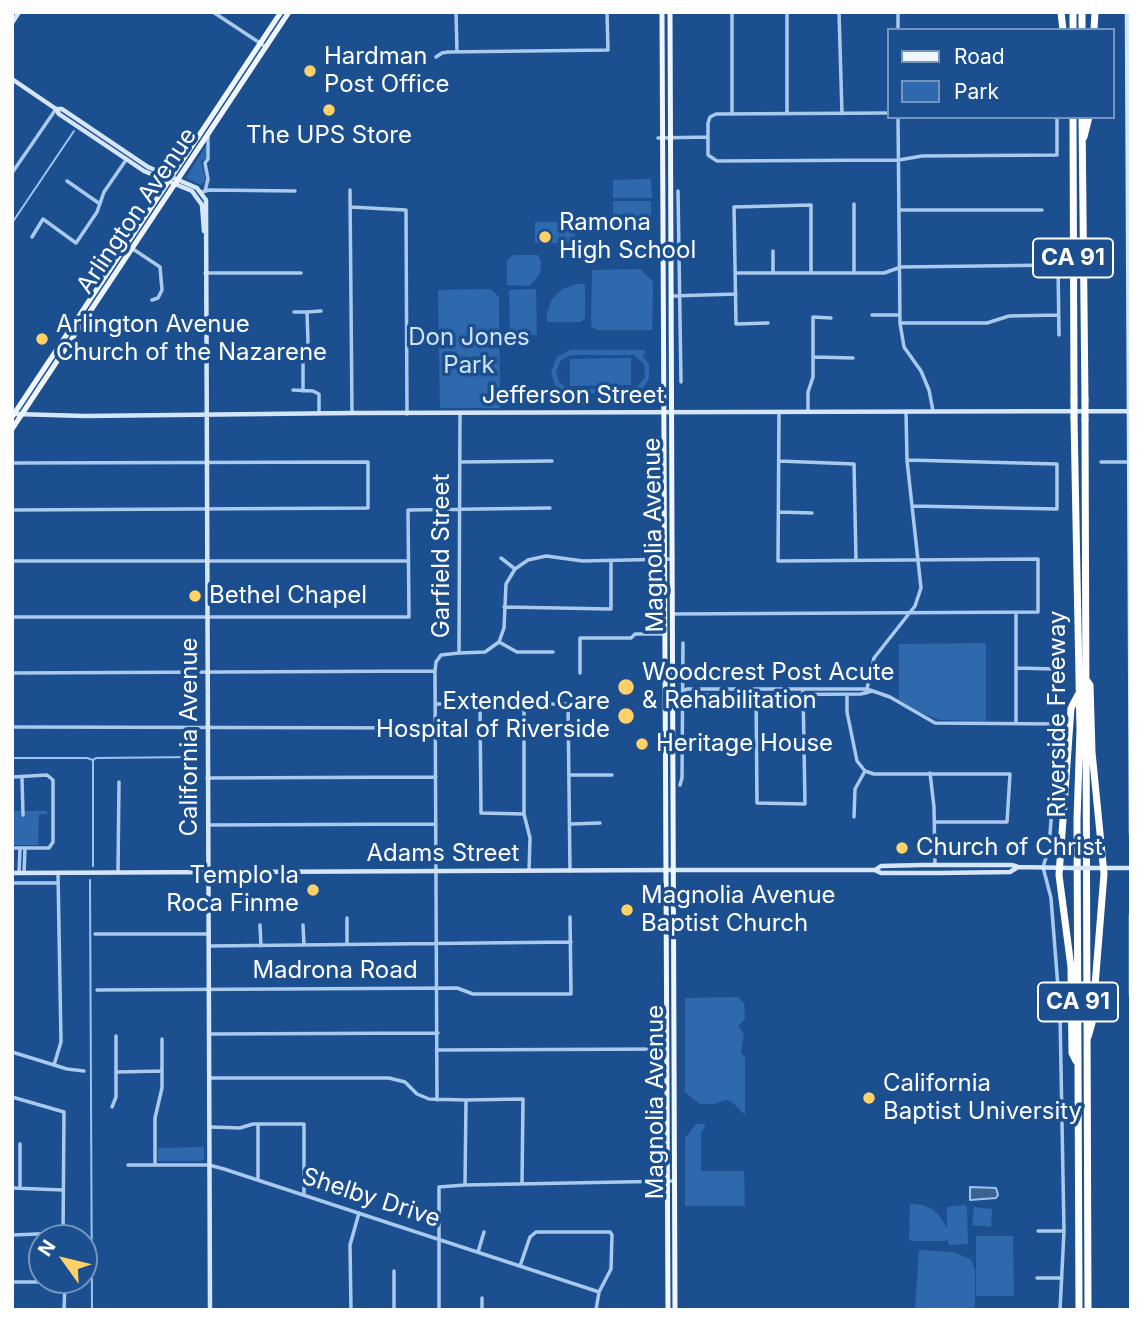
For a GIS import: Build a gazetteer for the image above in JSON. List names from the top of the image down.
{
  "streets": {
    "highway": ["CA 91", "Riverside Freeway"],
    "main road": [
      "Arlington Avenue",
      "Jefferson Street",
      "Magnolia Avenue",
      "California Avenue",
      "Adams Street"
    ],
    "street": ["Garfield Street", "Madrona Road", "Shelby Drive"]
  },
  "crossings": [
    ["Arlington Avenue", "Jefferson Street"],
    ["Jefferson Street", "Magnolia Avenue"],
    ["Jefferson Street", "Garfield Street"],
    ["Jefferson Street", "California Avenue"],
    ["Magnolia Avenue", "Adams Street"],
    ["Garfield Street", "Adams Street"],
    ["Garfield Street", "Madrona Road"],
    ["California Avenue", "Adams Street"],
    ["California Avenue", "Madrona Road"],
    ["California Avenue", "Shelby Drive"]
  ],
  "parks": ["Don Jones Park"],
  "places": [
    "Hardman Post Office",
    "The UPS Store",
    "Ramona High School",
    "Arlington Avenue Church of the Nazarene",
    "Bethel Chapel",
    "Woodcrest Post Acute & Rehabilitation",
    "Extended Care Hospital of Riverside",
    "Heritage House",
    "Church of Christ",
    "Templo la Roca Finme",
    "Magnolia Avenue Baptist Church",
    "California Baptist University"
  ],
  "legend": ["Road", "Park"],
  "north": "top left"
}
